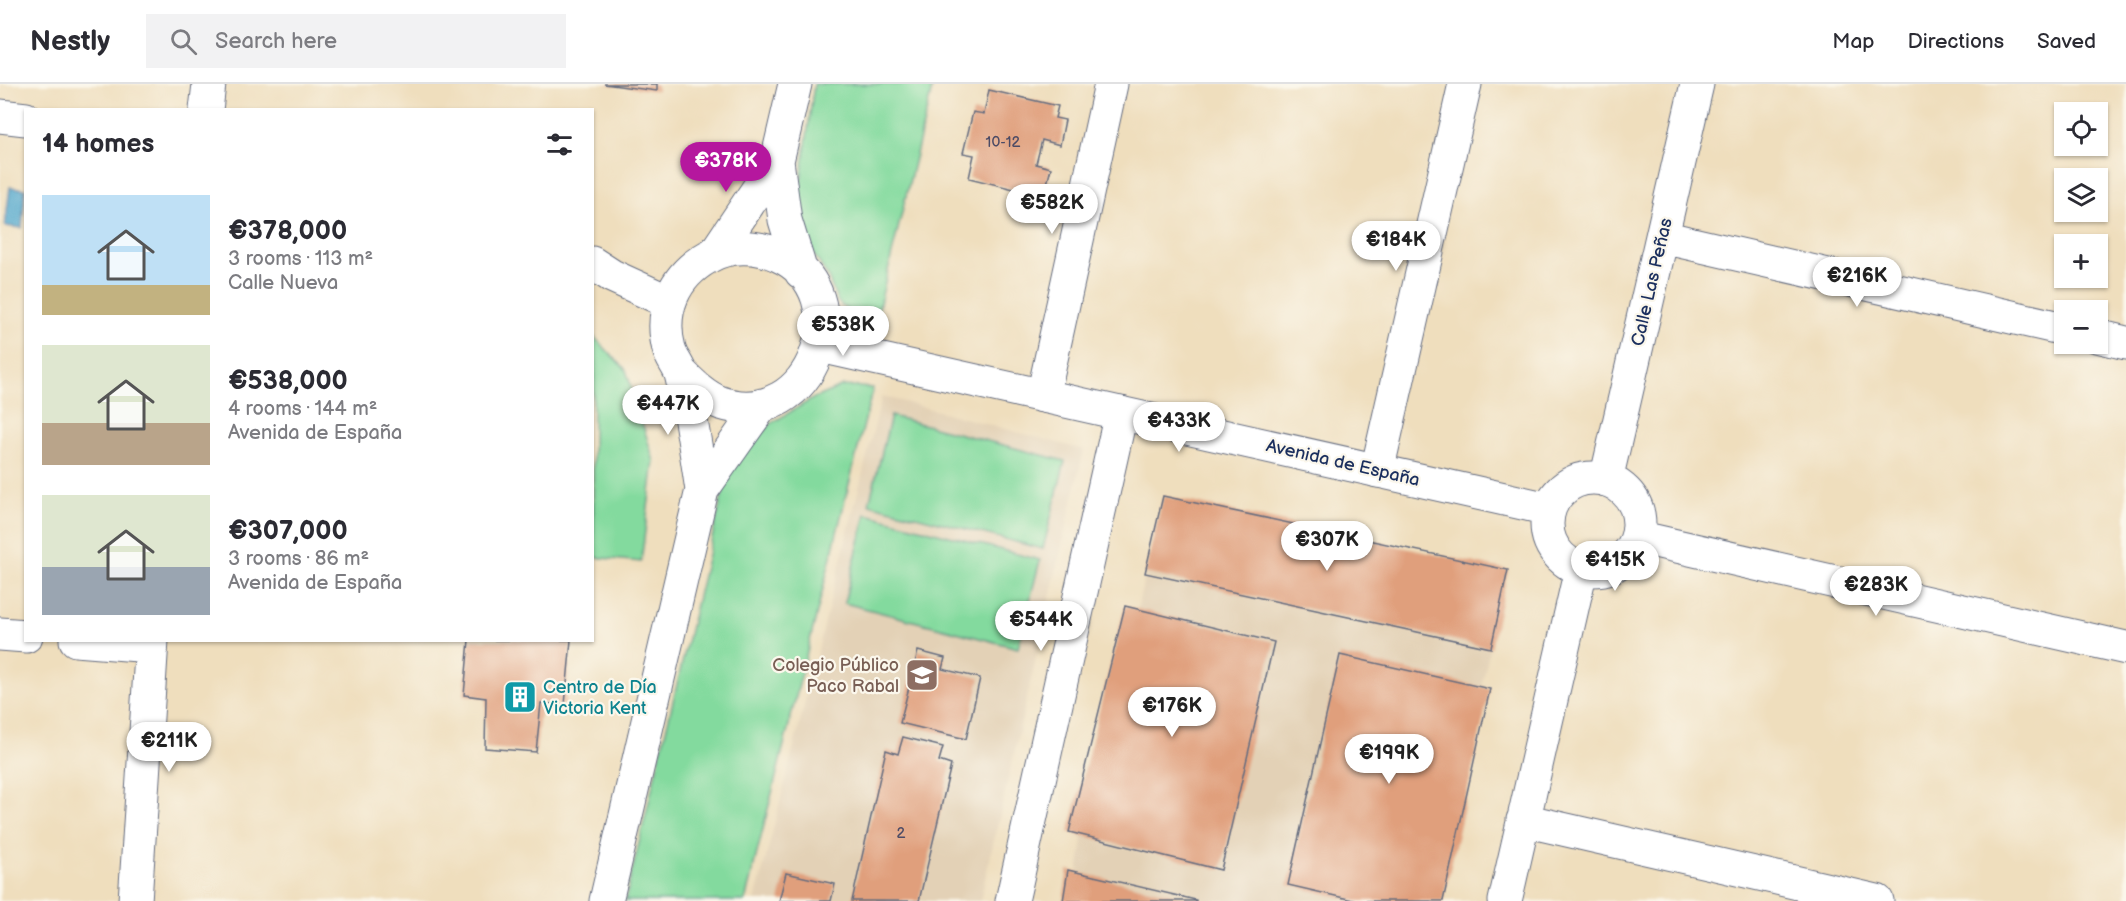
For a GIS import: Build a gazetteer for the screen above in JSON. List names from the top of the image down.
{
  "streets": {
    "street": ["Calle Las Peñas", "Avenida de España"]
  },
  "crossings": [
    ["Calle Las Peñas", "Avenida de España"]
  ],
  "places": {
    "school or university": ["Colegio Público Paco Rabal"],
    "building": ["Centro de Día Victoria Kent"]
  },
  "house_numbers": ["10-12", "2"],
  "page": {
    "header": "Nestly",
    "search": "Search here",
    "nav": ["Map", "Directions", "Saved"],
    "map_buttons": ["+", "−"],
    "heading": "14 homes",
    "price": [
      "€378K",
      "€582K",
      "€184K",
      "€216K",
      "€538K",
      "€447K",
      "€433K",
      "€307K",
      "€415K",
      "€283K",
      "€544K",
      "€176K",
      "€211K",
      "€199K"
    ],
    "list": [
      {
        "name": "€378,000",
        "note": "3 rooms · 113 m² · Calle Nueva"
      },
      {
        "name": "€538,000",
        "note": "4 rooms · 144 m² · Avenida de España"
      },
      {
        "name": "€307,000",
        "note": "3 rooms · 86 m² · Avenida de España"
      }
    ]
  }
}
